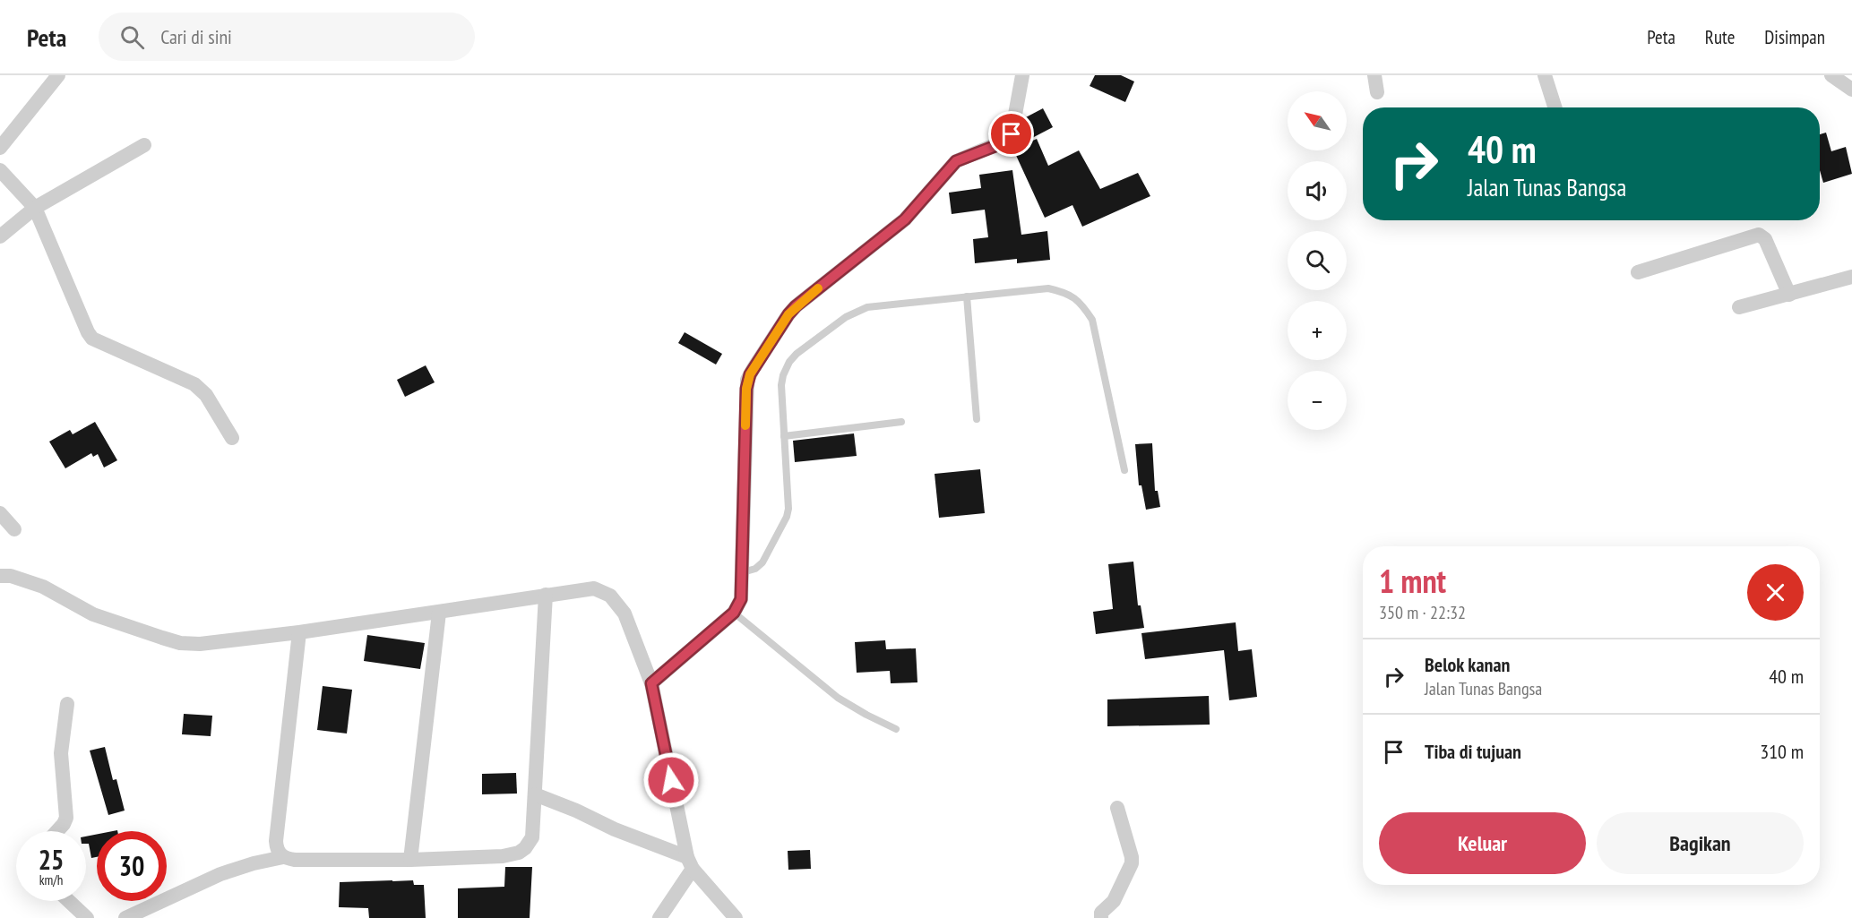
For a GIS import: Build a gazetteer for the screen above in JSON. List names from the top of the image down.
{
  "north": "top left",
  "page": {
    "header": "Peta",
    "search": "Cari di sini",
    "nav": ["Peta", "Rute", "Disimpan"],
    "map_buttons": ["+", "−"],
    "turn": ["40 m", "Jalan Tunas Bangsa"],
    "heading": ["1 mnt", "350 m · 22:32"],
    "list": [
      {
        "name": "Belok kanan",
        "note": "Jalan Tunas Bangsa",
        "value": "40 m"
      },
      {
        "name": "Tiba di tujuan",
        "value": "310 m"
      }
    ],
    "buttons": ["Keluar", "Bagikan"],
    "speed": "25 km/h",
    "limit": "30"
  }
}
